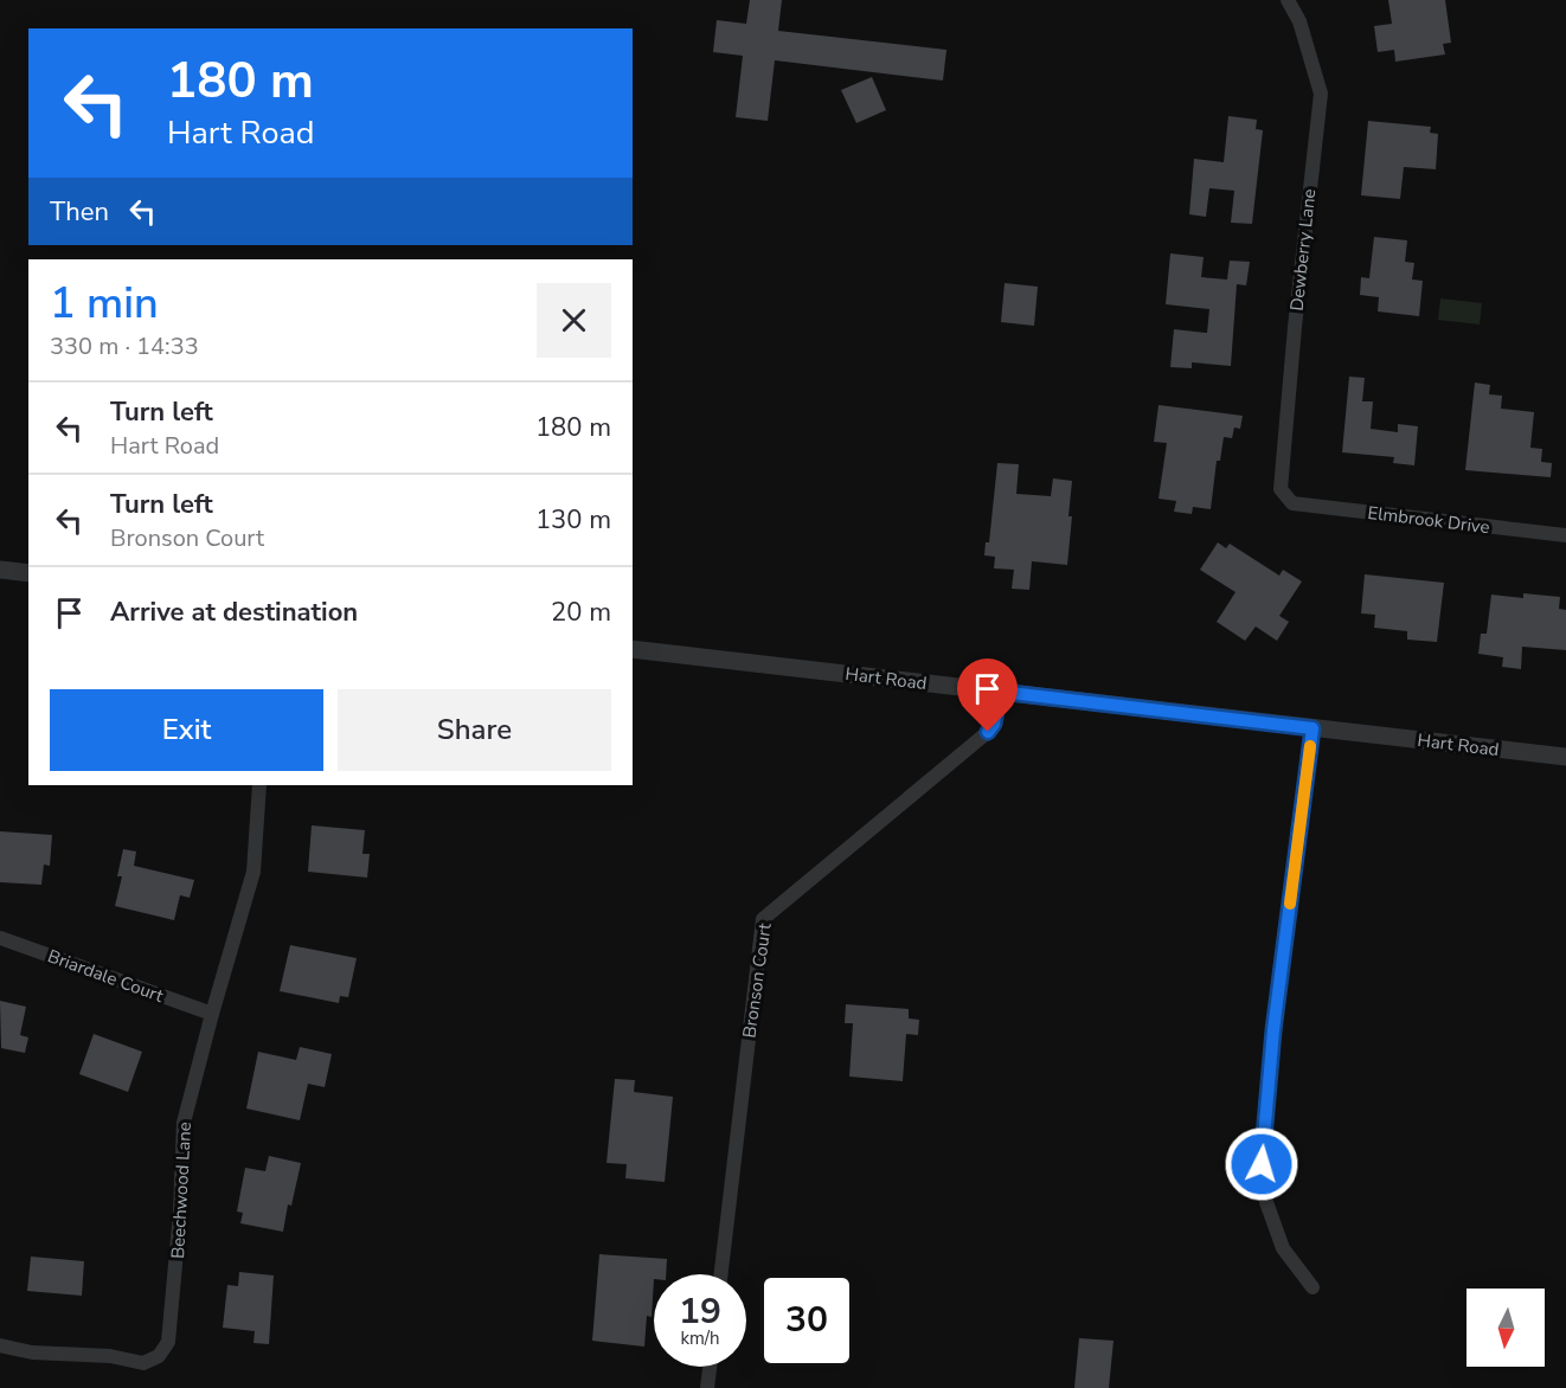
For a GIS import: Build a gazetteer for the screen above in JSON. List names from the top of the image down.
{
  "streets": {
    "street": [
      "Dewberry Lane",
      "Elmbrook Drive",
      "Hart Road",
      "Briardale Court",
      "Bronson Court",
      "Beechwood Lane"
    ]
  },
  "crossings": [
    ["Dewberry Lane", "Elmbrook Drive"],
    ["Hart Road", "Bronson Court"],
    ["Briardale Court", "Beechwood Lane"]
  ],
  "north": "bottom",
  "page": {
    "turn": ["180 m", "Hart Road"],
    "then": "Then",
    "heading": ["1 min", "330 m · 14:33"],
    "list": [
      {
        "name": "Turn left",
        "note": "Hart Road",
        "value": "180 m"
      },
      {
        "name": "Turn left",
        "note": "Bronson Court",
        "value": "130 m"
      },
      {
        "name": "Arrive at destination",
        "value": "20 m"
      }
    ],
    "buttons": ["Exit", "Share"],
    "speed": "19 km/h",
    "limit": "30"
  }
}
